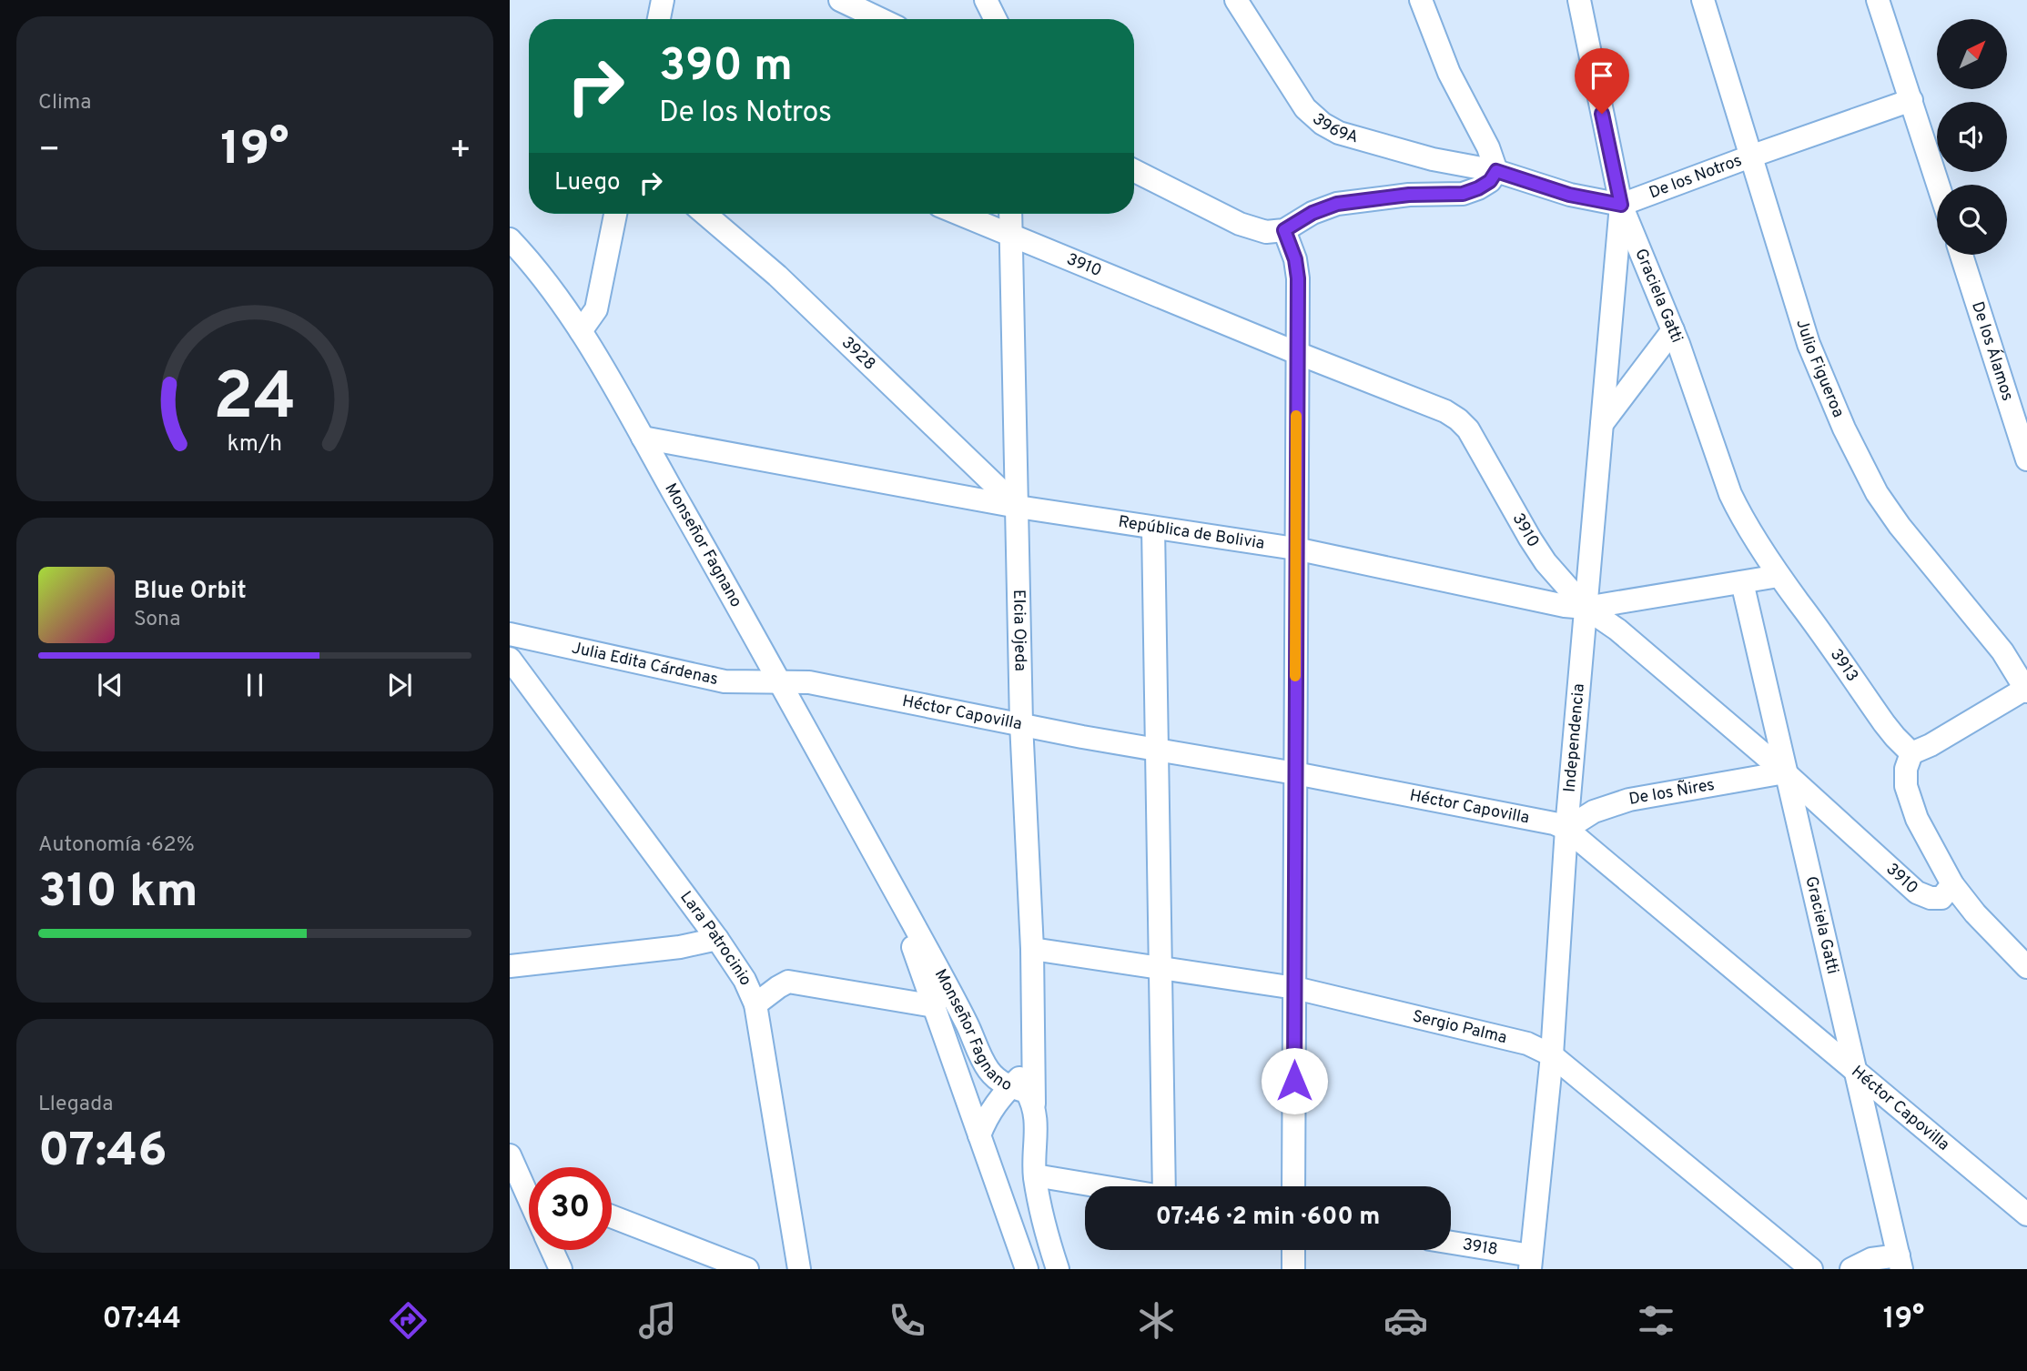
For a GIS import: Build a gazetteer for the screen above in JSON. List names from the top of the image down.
{
  "streets": {
    "street": [
      "3969A",
      "De los Notros",
      "3910",
      "Graciela Gatti",
      "De los Álamos",
      "3928",
      "Julio Figueroa",
      "República de Bolivia",
      "Monseñor Fagnano",
      "Elcia Ojeda",
      "Julia Edita Cárdenas",
      "3913",
      "Héctor Capovilla",
      "Independencia",
      "De los Ñires",
      "Lara Patrocinio",
      "Sergio Palma",
      "3918"
    ]
  },
  "crossings": [
    ["De los Notros", "Graciela Gatti"],
    ["De los Notros", "Julio Figueroa"],
    ["De los Notros", "Independencia"],
    ["3910", "Graciela Gatti"],
    ["3910", "República de Bolivia"],
    ["3910", "Elcia Ojeda"],
    ["3910", "Independencia"],
    ["3910", "De los Ñires"],
    ["Graciela Gatti", "República de Bolivia"],
    ["Graciela Gatti", "3913"],
    ["Graciela Gatti", "Héctor Capovilla"],
    ["Graciela Gatti", "Independencia"],
    ["Graciela Gatti", "De los Ñires"],
    ["3928", "República de Bolivia"],
    ["3928", "Elcia Ojeda"],
    ["República de Bolivia", "Monseñor Fagnano"],
    ["República de Bolivia", "Elcia Ojeda"],
    ["República de Bolivia", "3913"],
    ["República de Bolivia", "Independencia"],
    ["Monseñor Fagnano", "Elcia Ojeda"],
    ["Monseñor Fagnano", "Julia Edita Cárdenas"],
    ["Monseñor Fagnano", "Héctor Capovilla"],
    ["Elcia Ojeda", "Héctor Capovilla"],
    ["Elcia Ojeda", "Sergio Palma"],
    ["Julia Edita Cárdenas", "Héctor Capovilla"],
    ["Héctor Capovilla", "Independencia"],
    ["Héctor Capovilla", "De los Ñires"],
    ["Independencia", "De los Ñires"],
    ["Independencia", "Sergio Palma"],
    ["Independencia", "3918"]
  ],
  "north": "top right",
  "page": {
    "tile": [
      "Clima",
      ["Autonomía · 62%", "310 km"],
      ["Llegada", "07:46"]
    ],
    "turn": ["390 m", "De los Notros"],
    "heat": ["−", "19°", "+"],
    "then": "Luego",
    "song": ["Blue Orbit", "Sona"],
    "limit": "30",
    "trip": "07:46 · 2 min · 600 m",
    "tabs": ["07:44", "19°"],
    "gauge": ["24", "km/h"]
  }
}
